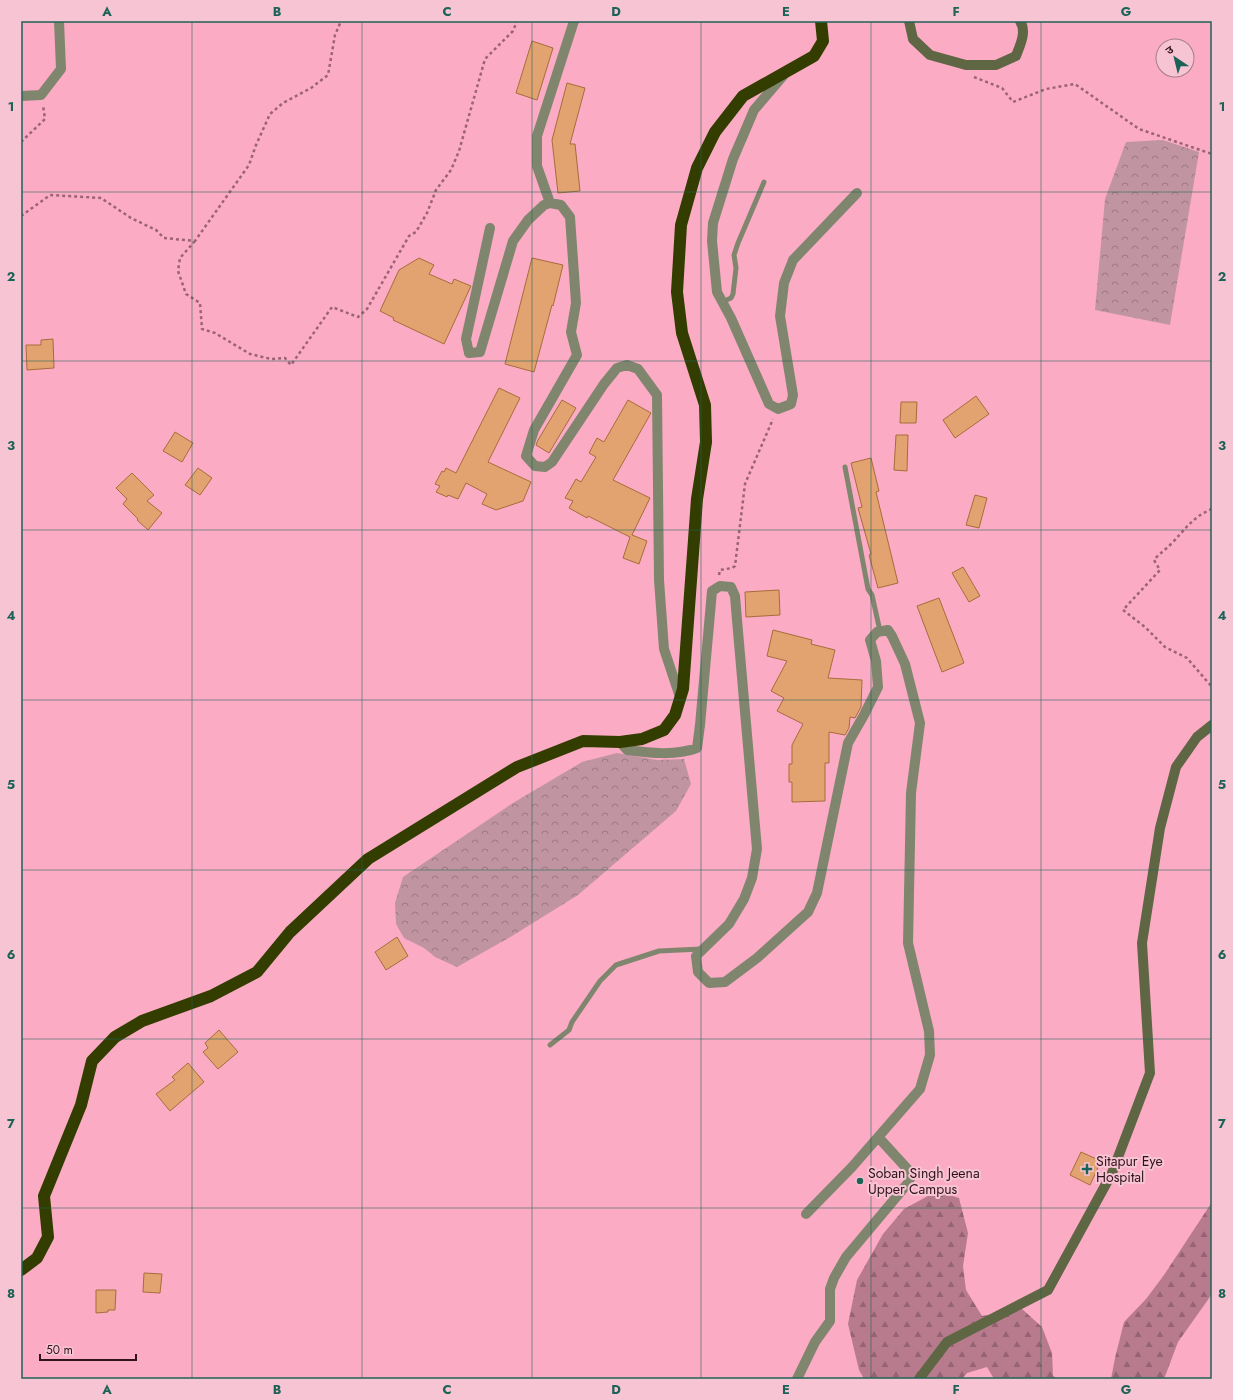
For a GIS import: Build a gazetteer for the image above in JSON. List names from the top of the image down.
{
  "places": {
    "health": ["Sitapur Eye Hospital"],
    "other": ["Soban Singh Jeena Upper Campus"]
  },
  "scale_bar": "50 m",
  "north": "top left",
  "grid": {
    "columns": [
      "A",
      "B",
      "C",
      "D",
      "E",
      "F",
      "G"
    ],
    "rows": [
      "1",
      "2",
      "3",
      "4",
      "5",
      "6",
      "7",
      "8"
    ]
  }
}
